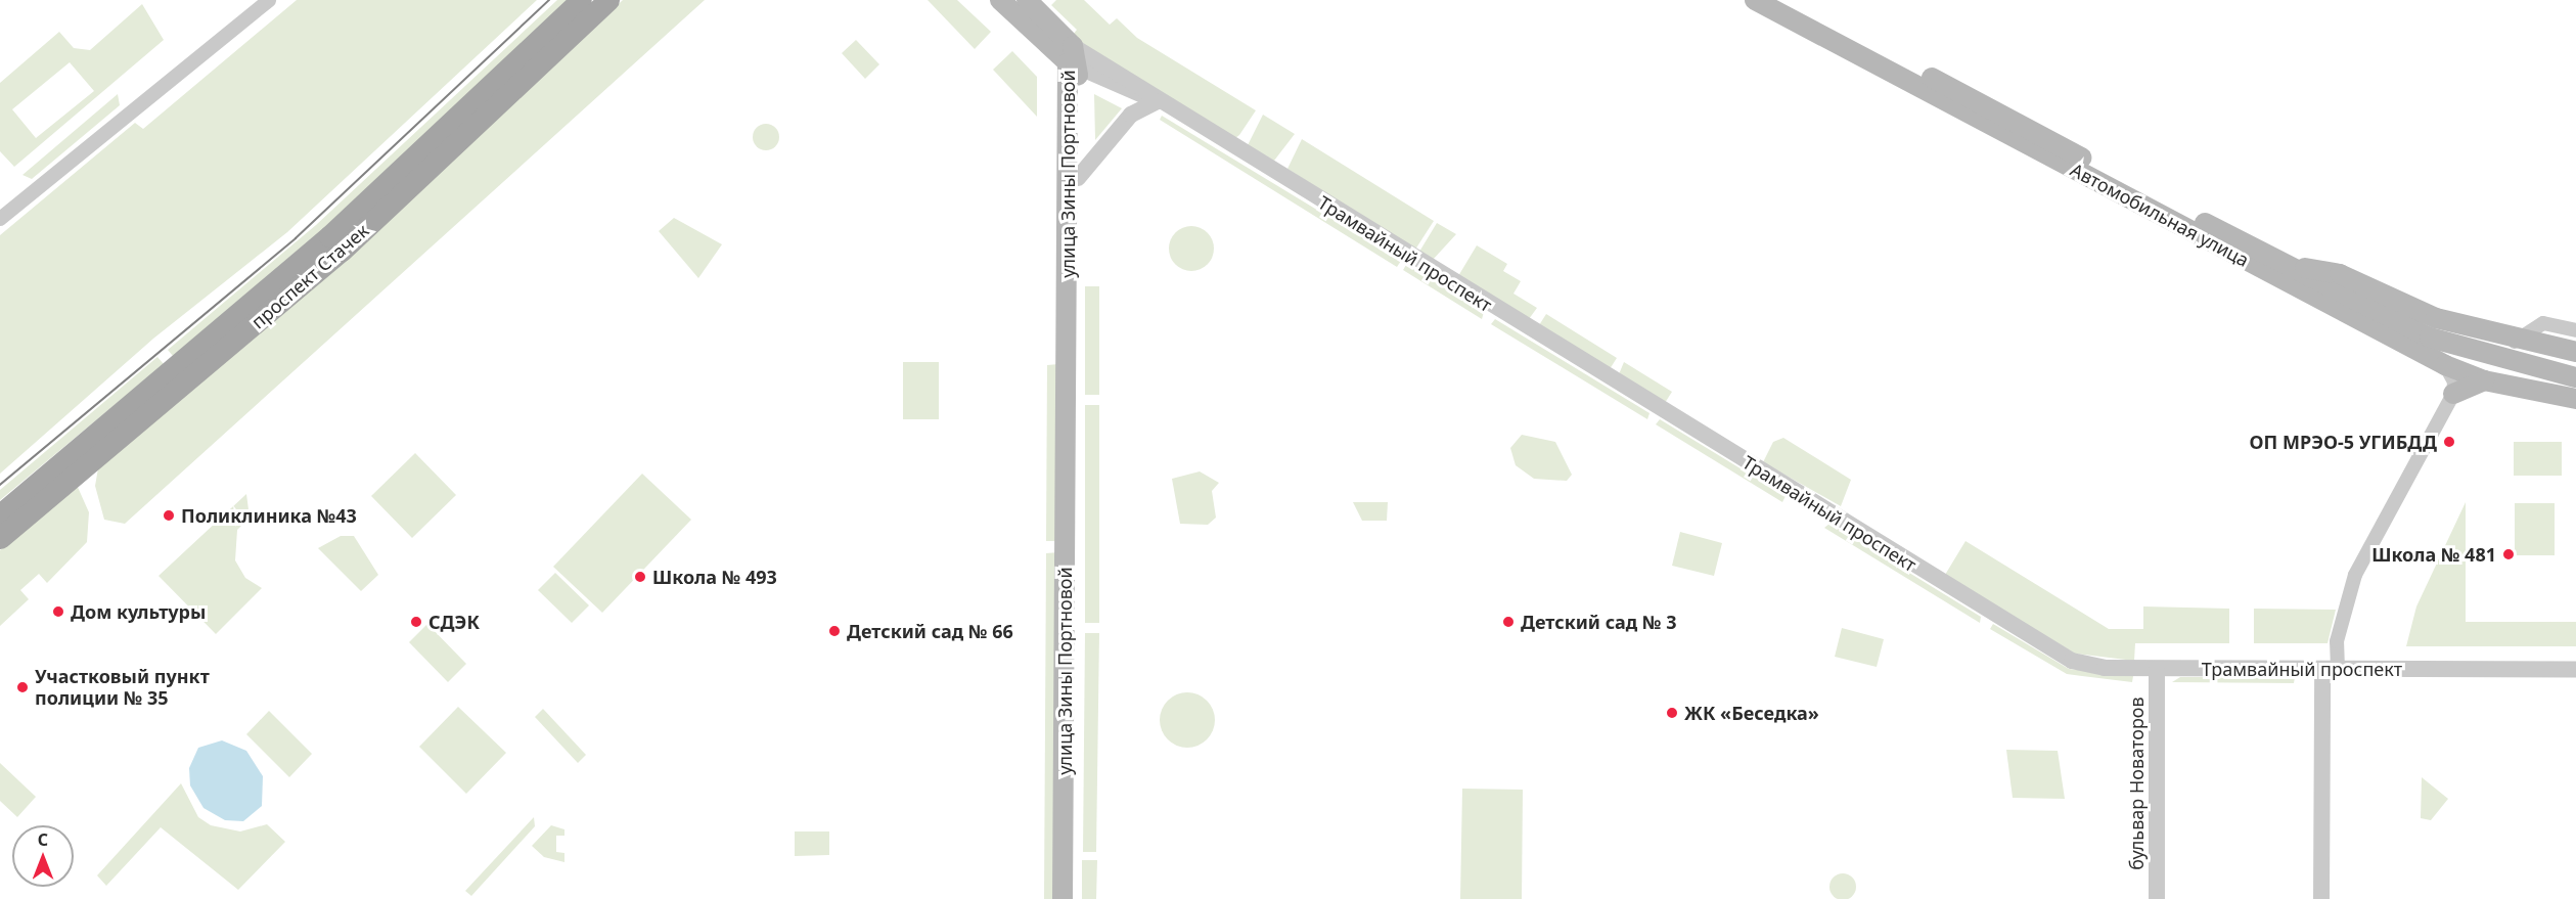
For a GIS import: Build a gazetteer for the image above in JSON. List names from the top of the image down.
{
  "streets": {
    "main road": [
      "улица Зины Портновой",
      "Автомобильная улица",
      "Трамвайный проспект",
      "проспект Стачек"
    ],
    "street": ["бульвар Новаторов"]
  },
  "crossings": [
    ["улица Зины Портновой", "Трамвайный проспект"],
    ["Трамвайный проспект", "бульвар Новаторов"]
  ],
  "places": [
    "ОП МРЭО-5 УГИБДД",
    "Поликлиника №43",
    "Школа № 481",
    "Школа № 493",
    "Дом культуры",
    "СДЭК",
    "Детский сад № 3",
    "Детский сад № 66",
    "Участковый пункт полиции № 35",
    "ЖК «Беседка»"
  ],
  "north": "top"
}
